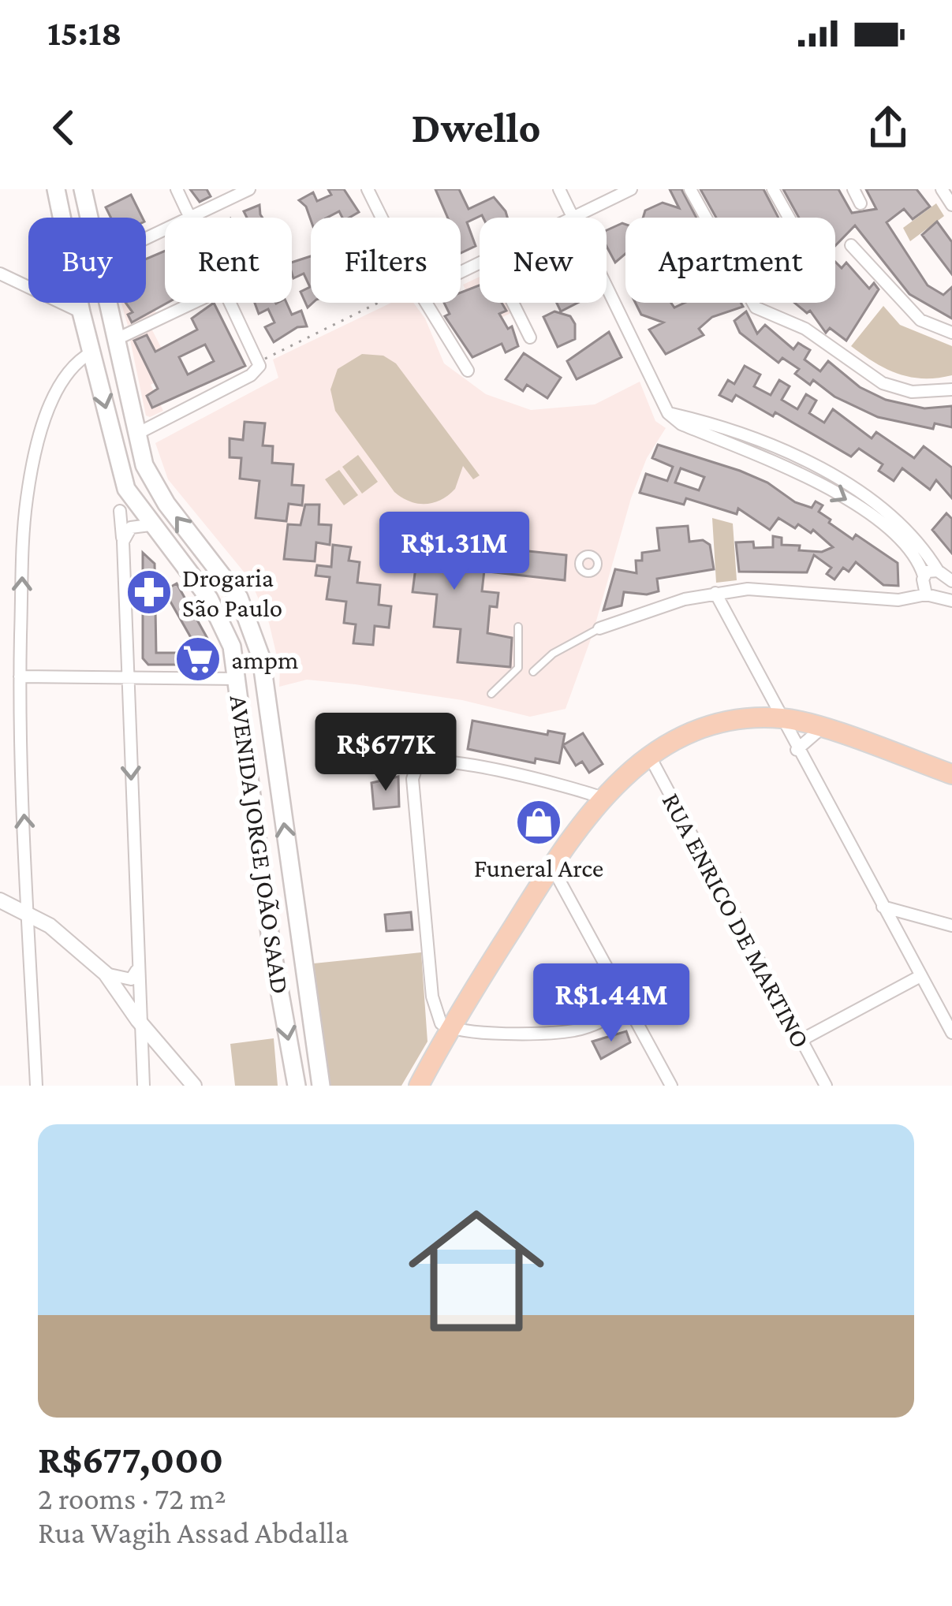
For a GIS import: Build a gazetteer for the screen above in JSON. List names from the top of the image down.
{
  "streets": {
    "main road": ["AVENIDA JORGE JOÃO SAAD"],
    "street": ["RUA ENRICO DE MARTINO"]
  },
  "places": {
    "pharmacy": ["Drogaria São Paulo"],
    "supermarket": ["ampm"],
    "shop": ["Funeral Arce"]
  },
  "page": {
    "status": "15:18",
    "header": "Dwello",
    "chip": [
      "Buy",
      "Rent",
      "Filters",
      "New",
      "Apartment"
    ],
    "price": ["R$1.31M", "R$677K", "R$1.44M"],
    "list": [
      {
        "name": "R$677,000",
        "note": "2 rooms · 72 m² · Rua Wagih Assad Abdalla"
      }
    ]
  }
}
